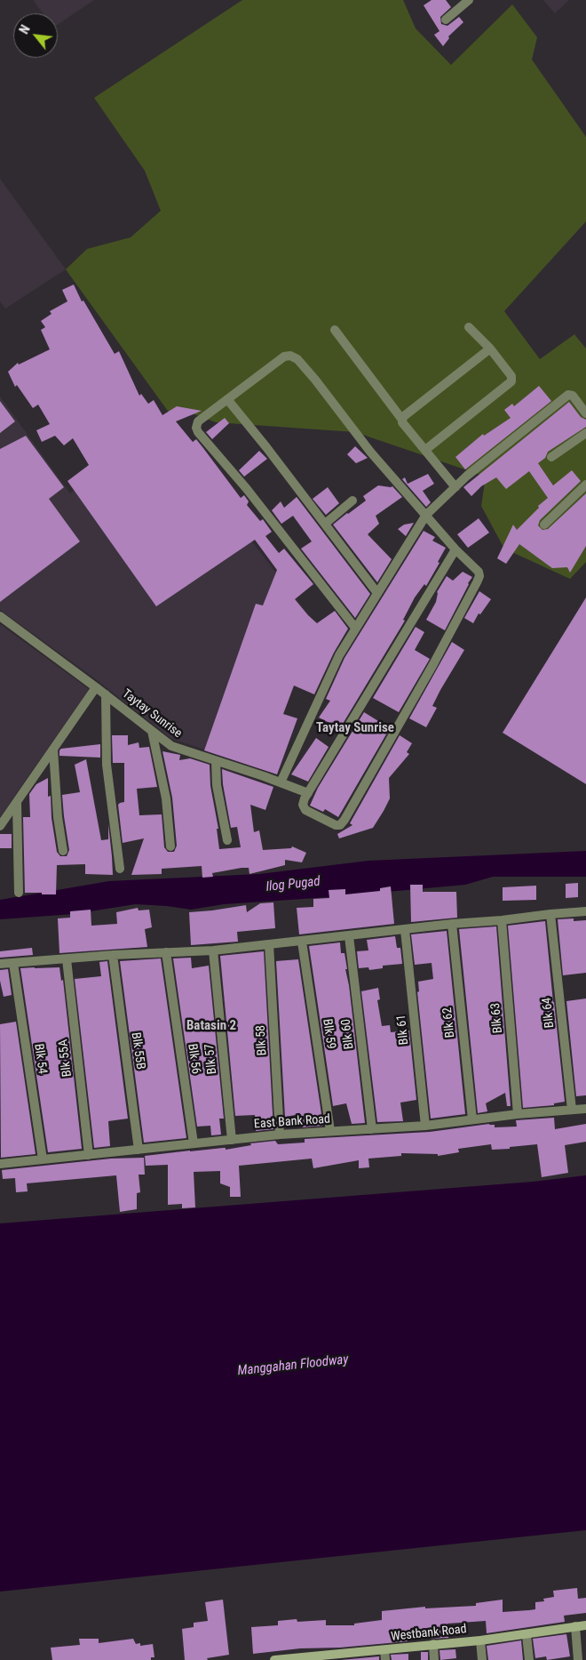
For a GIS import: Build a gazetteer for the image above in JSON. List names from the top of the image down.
{
  "streets": {
    "street": [
      "Taytay Sunrise",
      "Blk 64",
      "Blk 63",
      "Blk 62",
      "Blk 61",
      "Blk 59",
      "Blk 60",
      "Blk 58",
      "Blk 55B",
      "Blk 55A",
      "Blk 54",
      "Blk 56",
      "Blk 57",
      "East Bank Road",
      "Westbank Road"
    ]
  },
  "crossings": [
    ["Blk 64", "East Bank Road"],
    ["Blk 63", "East Bank Road"],
    ["Blk 62", "East Bank Road"],
    ["Blk 61", "East Bank Road"],
    ["Blk 59", "East Bank Road"],
    ["Blk 60", "East Bank Road"],
    ["Blk 58", "East Bank Road"],
    ["Blk 55B", "East Bank Road"],
    ["Blk 55A", "East Bank Road"],
    ["Blk 54", "East Bank Road"],
    ["Blk 56", "East Bank Road"],
    ["Blk 57", "East Bank Road"]
  ],
  "districts": ["Taytay Sunrise", "Batasin 2"],
  "water": ["Ilog Pugad", "Manggahan Floodway"],
  "north": "top left"
}
